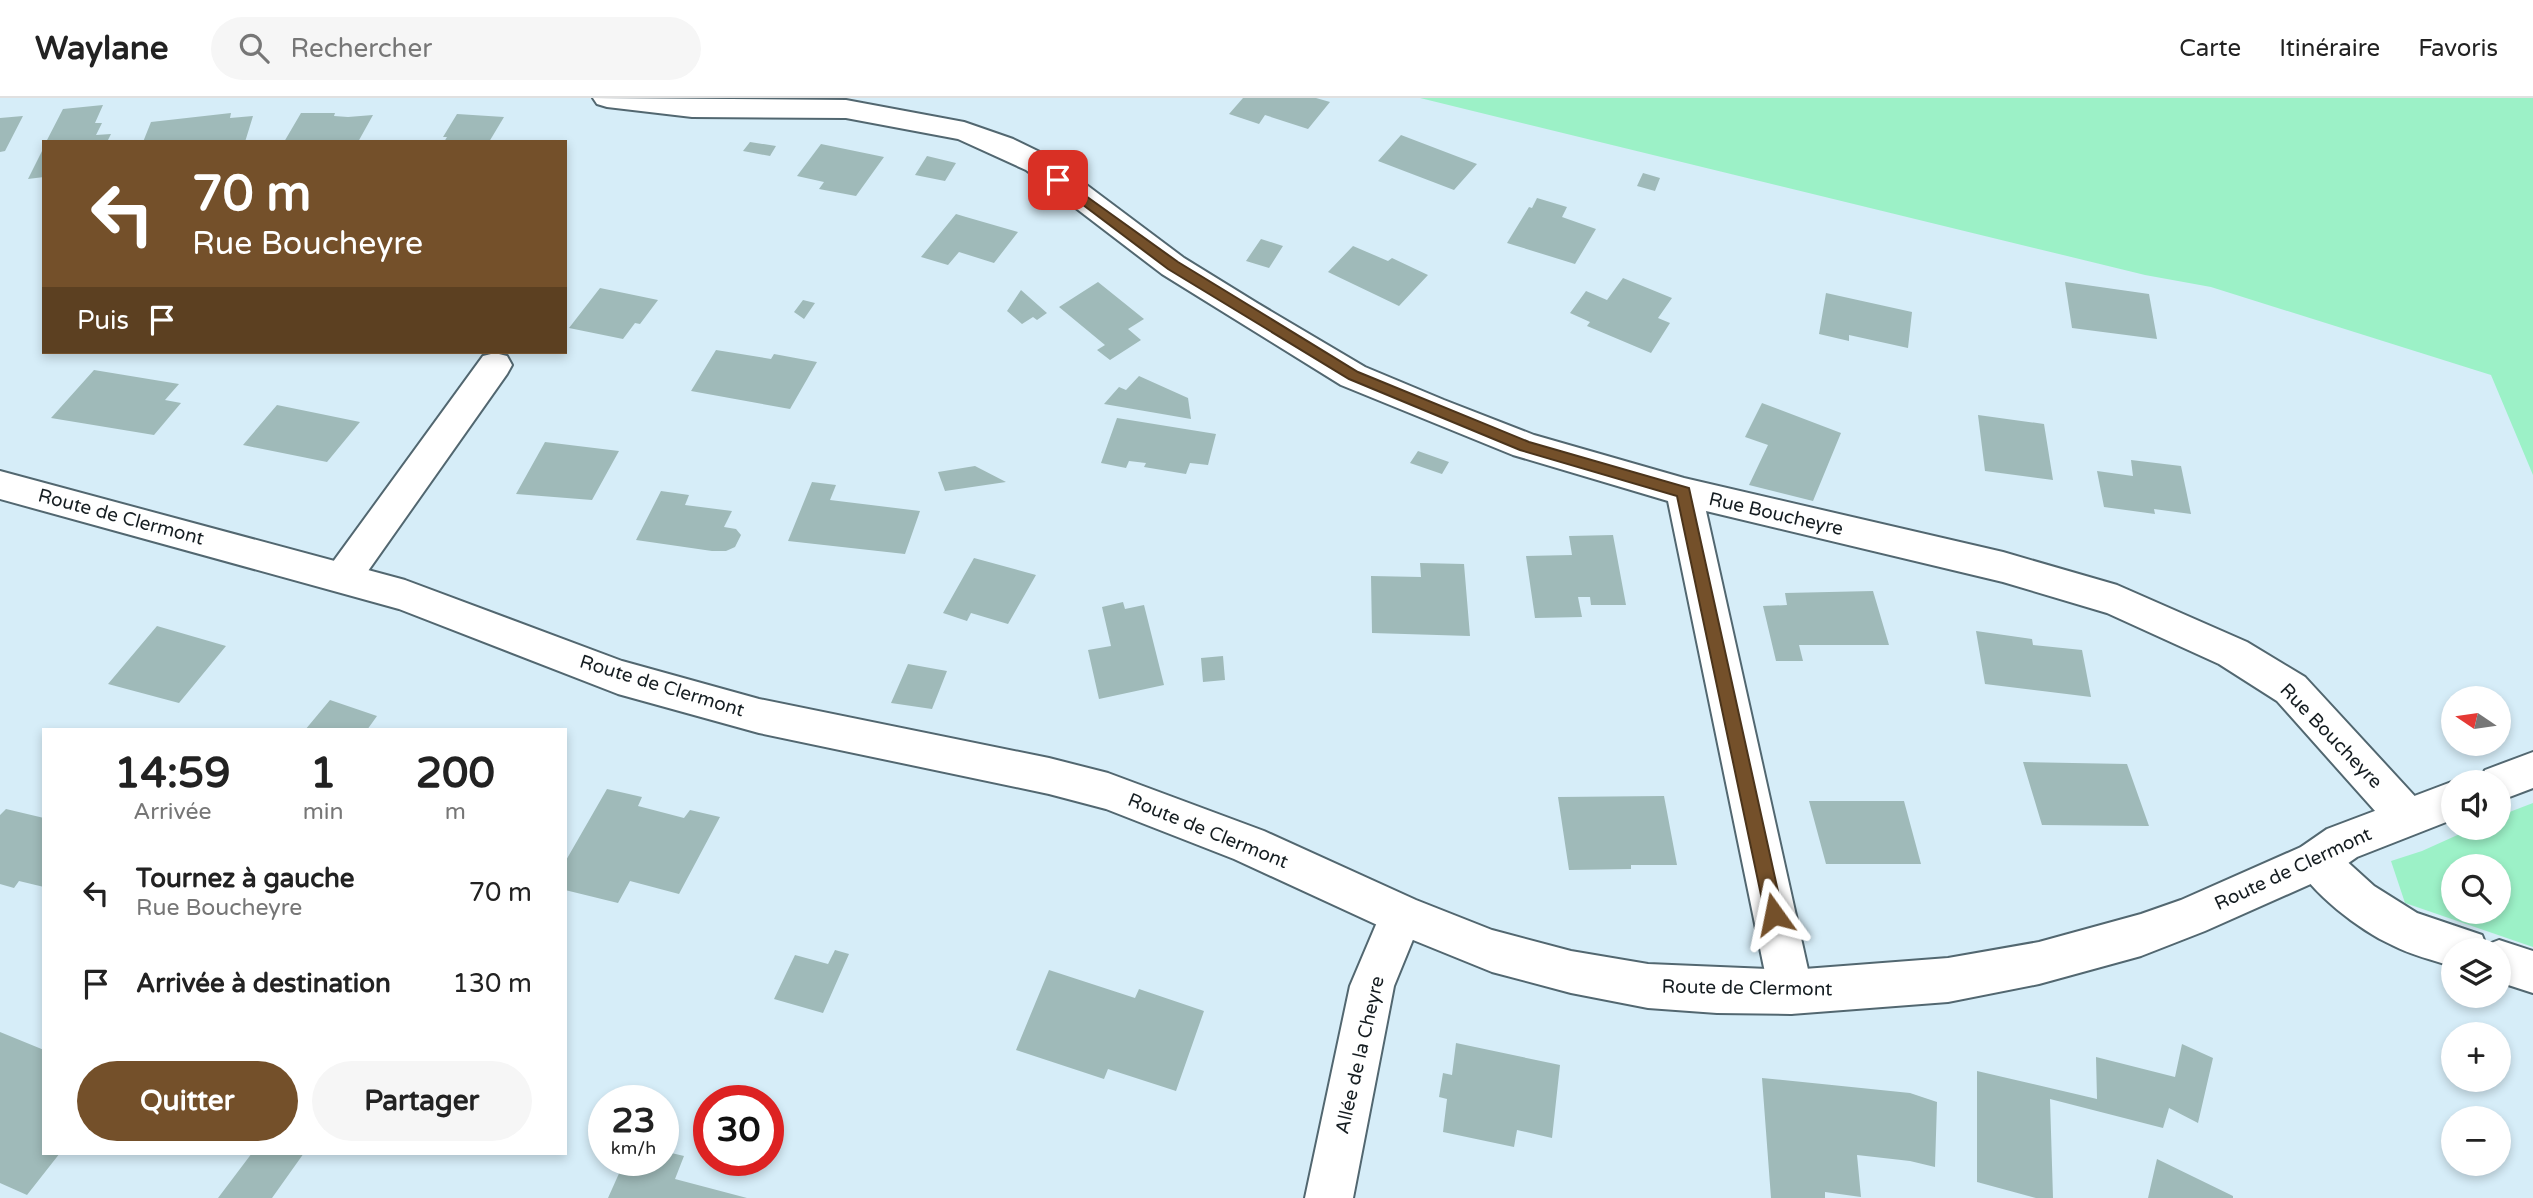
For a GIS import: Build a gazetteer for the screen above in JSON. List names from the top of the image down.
{
  "streets": {
    "street": ["Rue Boucheyre", "Route de Clermont", "Allée de la Cheyre"]
  },
  "crossings": [
    ["Rue Boucheyre", "Route de Clermont"],
    ["Route de Clermont", "Allée de la Cheyre"]
  ],
  "north": "left",
  "page": {
    "header": "Waylane",
    "search": "Rechercher",
    "nav": ["Carte", "Itinéraire", "Favoris"],
    "turn": ["70 m", "Rue Boucheyre"],
    "then": "Puis",
    "map_buttons": ["+", "−"],
    "eta": [
      "14:59",
      "Arrivée",
      "1",
      "min",
      "200",
      "m"
    ],
    "list": [
      {
        "name": "Tournez à gauche",
        "note": "Rue Boucheyre",
        "value": "70 m"
      },
      {
        "name": "Arrivée à destination",
        "value": "130 m"
      }
    ],
    "buttons": ["Quitter", "Partager"],
    "speed": "23 km/h",
    "limit": "30"
  }
}
